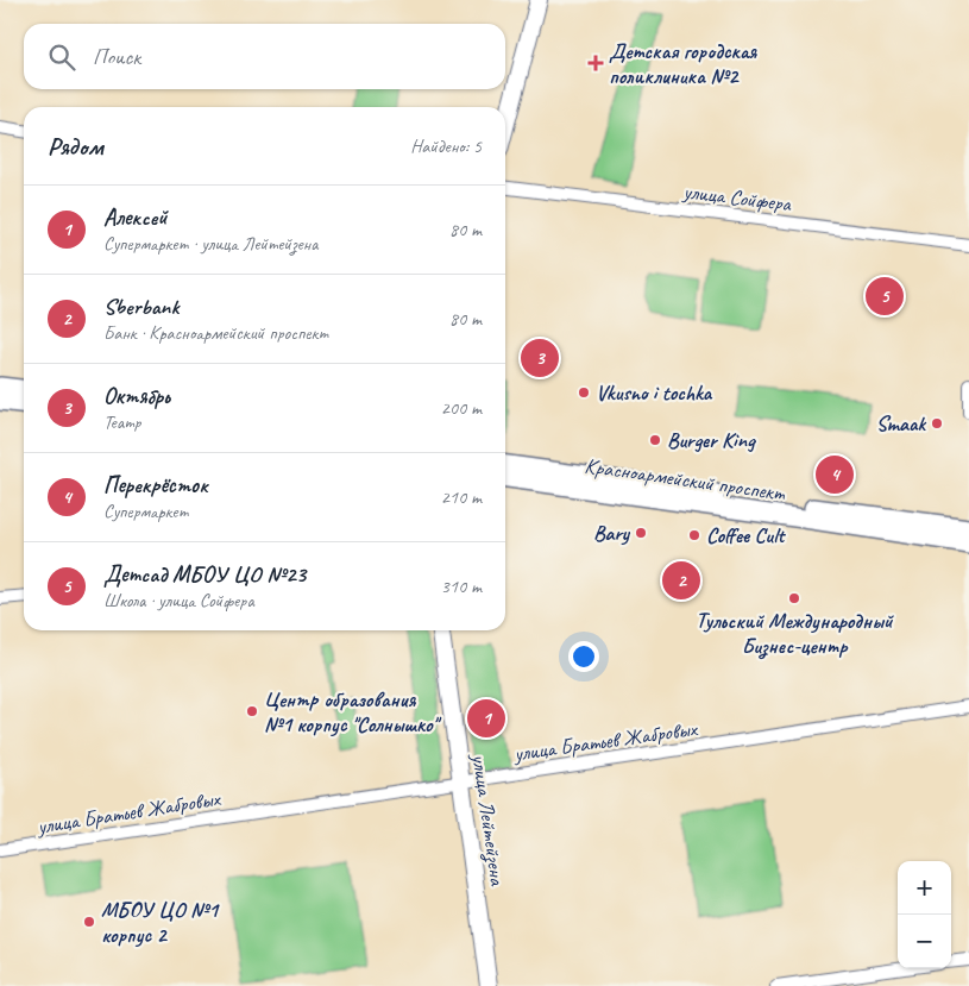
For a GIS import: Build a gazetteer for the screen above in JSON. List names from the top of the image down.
{
  "streets": {
    "main road": ["Красноармейский проспект"],
    "street": ["улица Сойфера", "улица Братьев Жабровых", "улица Лейтейзена"]
  },
  "crossings": [
    ["улица Братьев Жабровых", "улица Лейтейзена"]
  ],
  "places": {
    "health": ["Детская городская поликлиника №2"],
    "other": [
      "Vkusno i tochka",
      "Smaak",
      "Burger King",
      "Bary",
      "Coffee Cult",
      "Тульский Международный Бизнес-центр",
      "Центр образования №1 корпус \"Солнышко\"",
      "МБОУ ЦО №1 корпус 2"
    ]
  },
  "page": {
    "search": "Поиск",
    "heading": ["Рядом", "Найдено: 5"],
    "list": [
      {
        "mark": "1",
        "name": "Алексей",
        "note": "Супермаркет · улица Лейтейзена",
        "value": "80 m"
      },
      {
        "mark": "2",
        "name": "Sberbank",
        "note": "Банк · Красноармейский проспект",
        "value": "80 m"
      },
      {
        "mark": "3",
        "name": "Октябрь",
        "note": "Театр",
        "value": "200 m"
      },
      {
        "mark": "4",
        "name": "Перекрёсток",
        "note": "Супермаркет",
        "value": "210 m"
      },
      {
        "mark": "5",
        "name": "Детсад МБОУ ЦО №23",
        "note": "Школа · улица Сойфера",
        "value": "310 m"
      }
    ],
    "pins": [
      "5",
      "3",
      "4",
      "2",
      "1"
    ],
    "map_buttons": ["+", "−"]
  }
}
